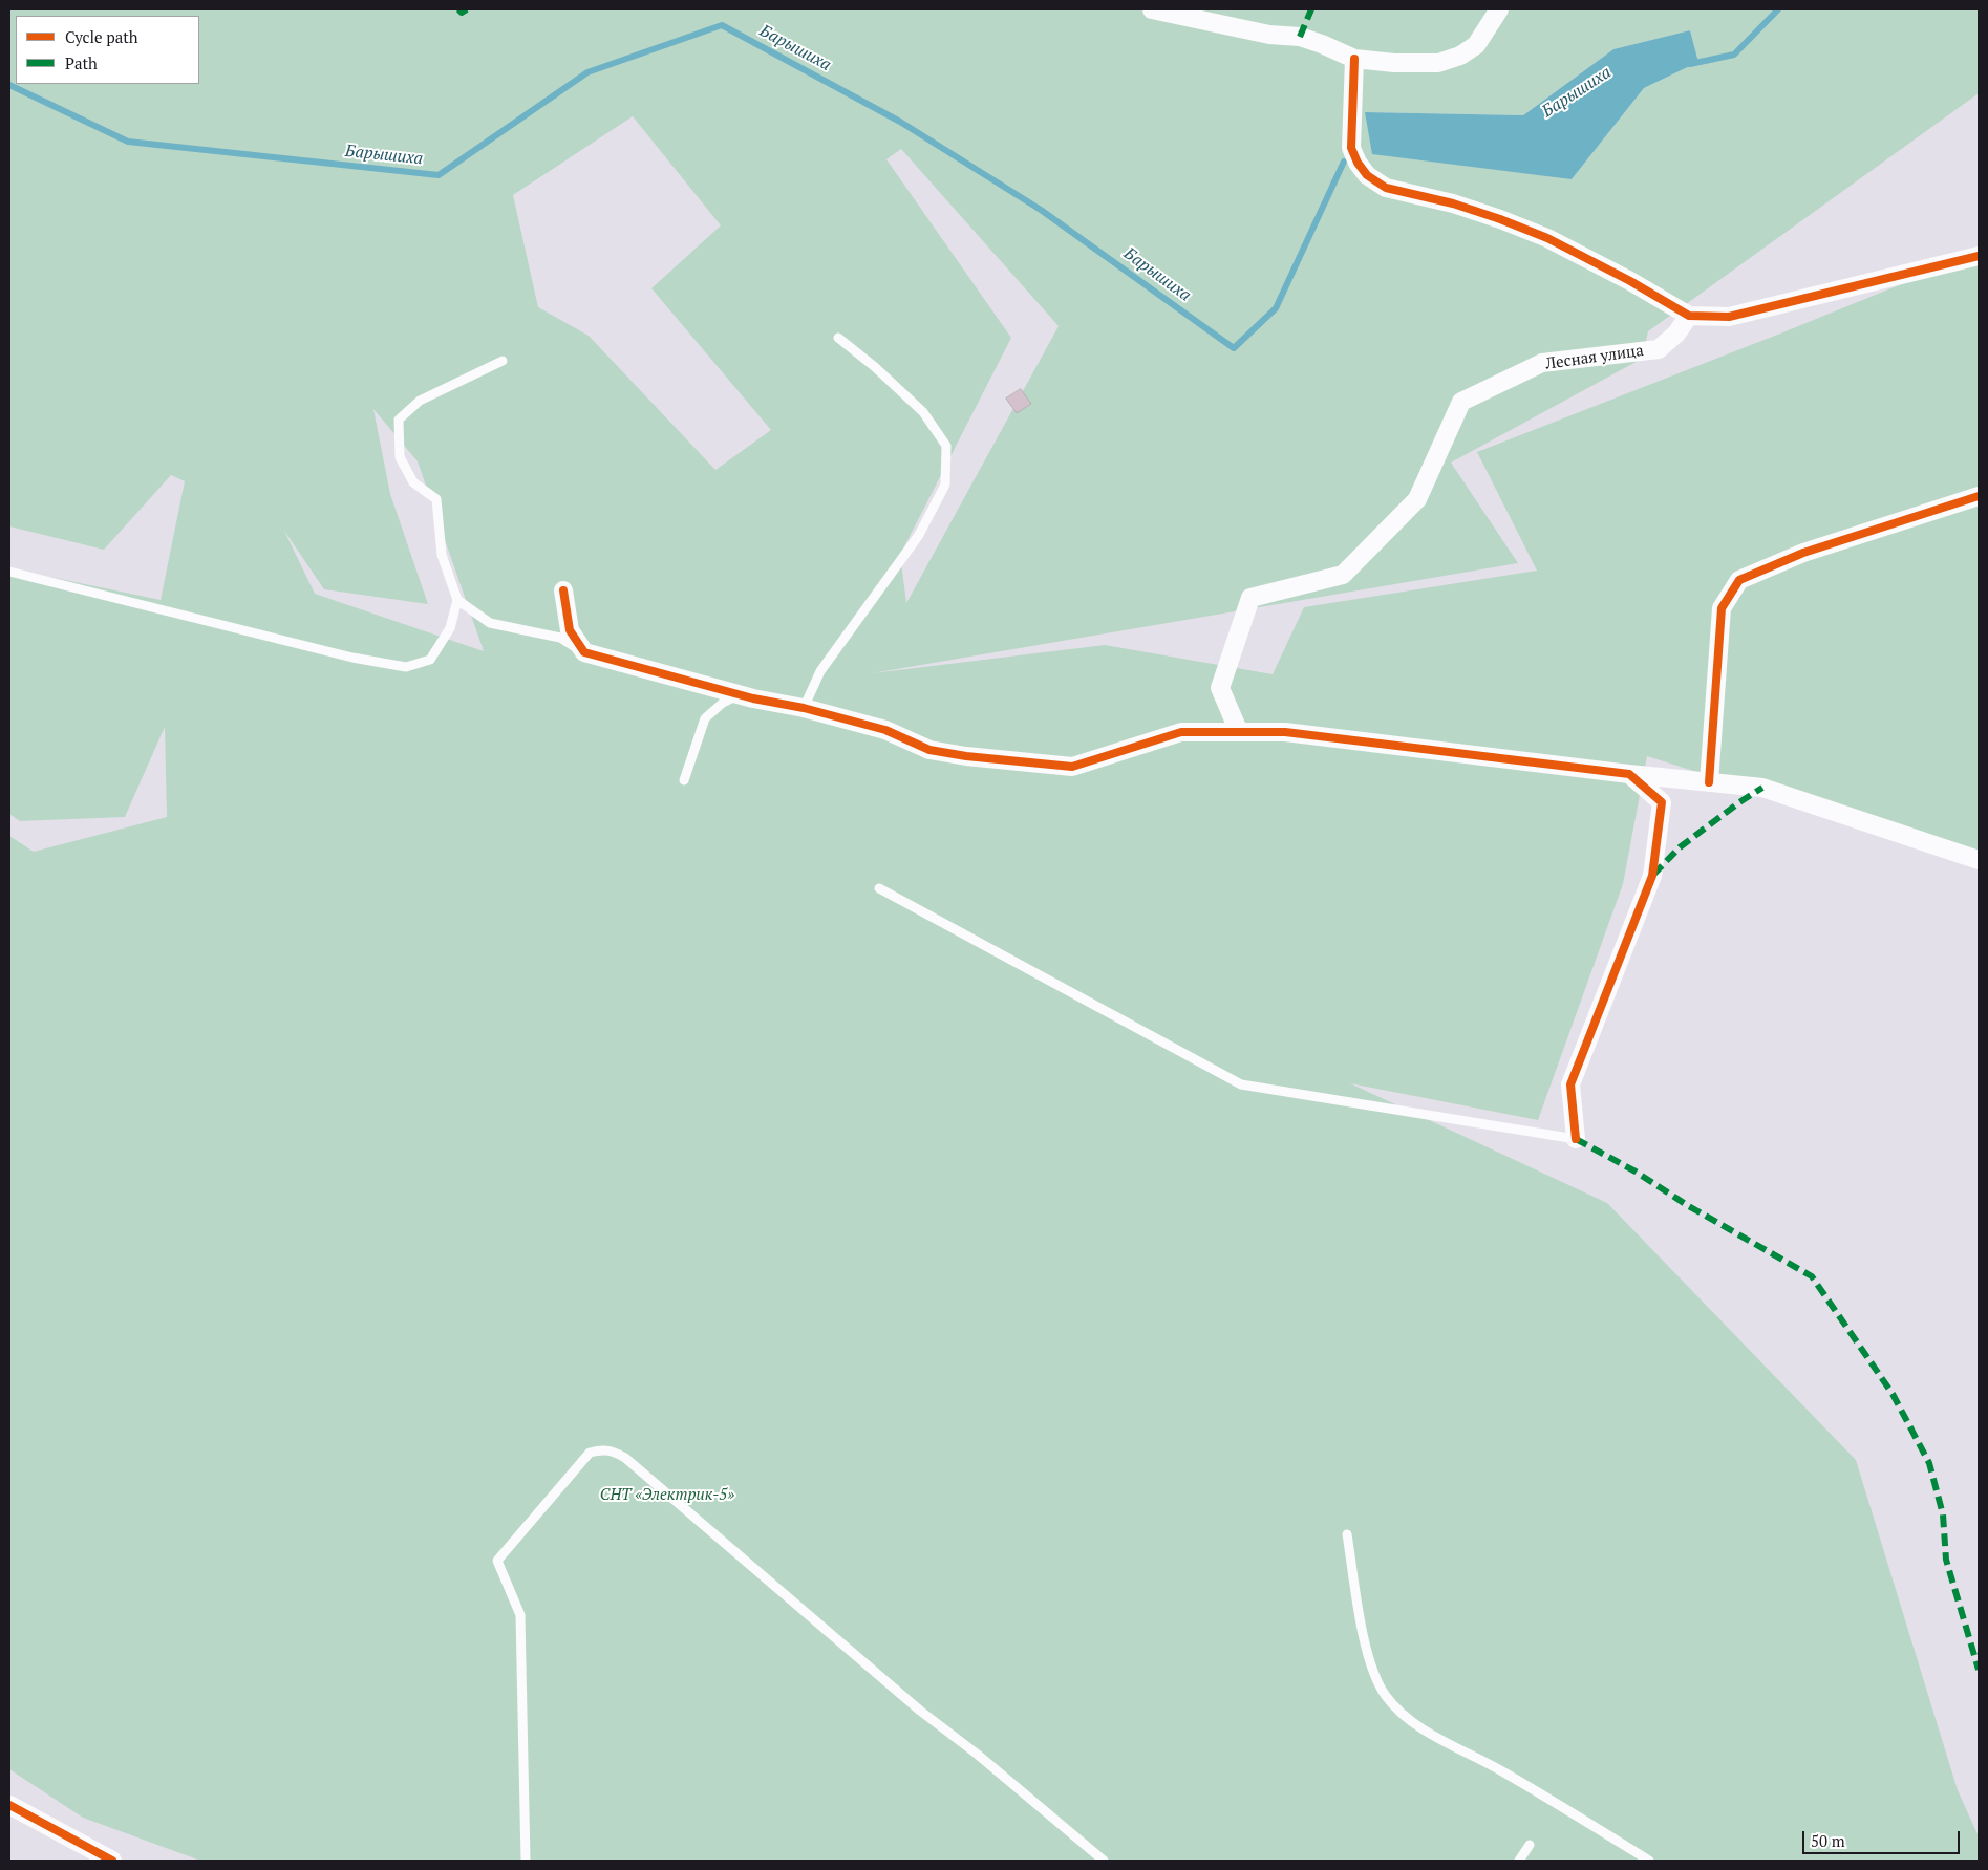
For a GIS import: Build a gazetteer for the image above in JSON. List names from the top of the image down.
{
  "streets": {
    "street": ["Лесная улица"]
  },
  "water": ["Барышиха"],
  "parks": ["СНТ «Электрик-5»"],
  "legend": ["Cycle path", "Path"],
  "scale_bar": "50 m"
}
